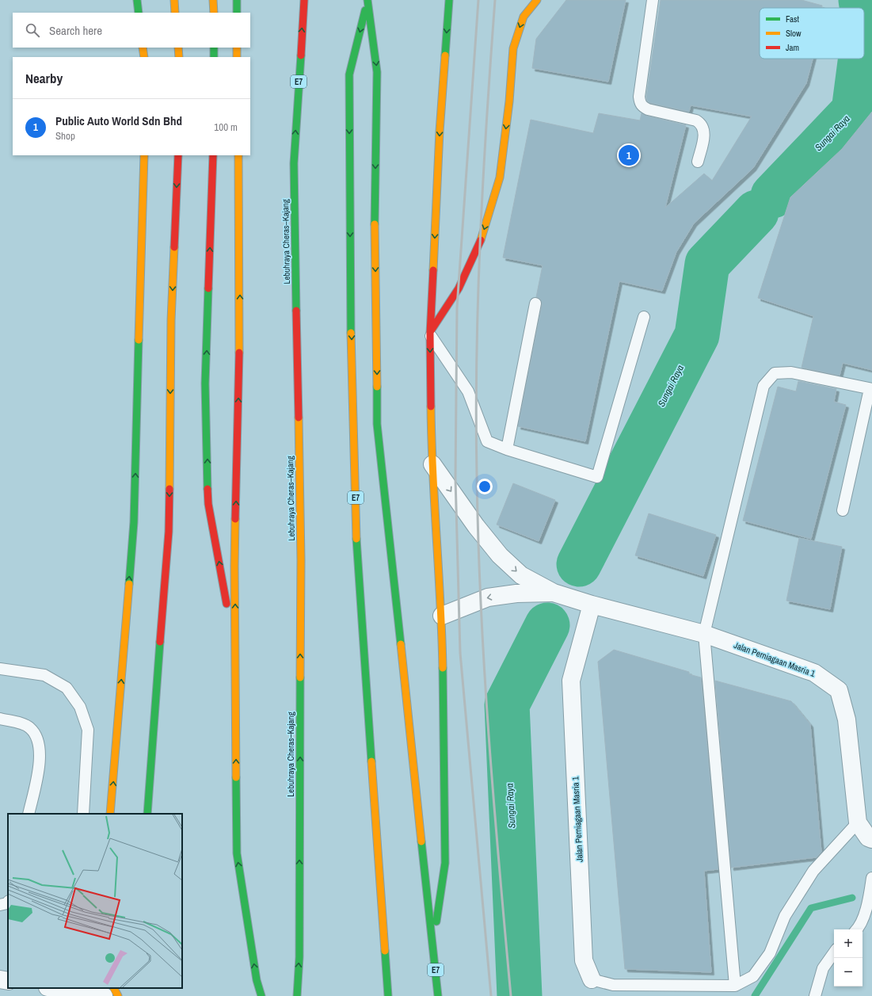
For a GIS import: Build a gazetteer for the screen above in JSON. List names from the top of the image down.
{
  "streets": {
    "main road": ["E7", "Lebuhraya Cheras–Kajang"],
    "street": ["Jalan Perniagaan Masria 1"]
  },
  "water": ["Sungai Raya"],
  "legend": ["Fast", "Slow", "Jam"],
  "page": {
    "search": "Search here",
    "heading": "Nearby",
    "list": [
      {
        "mark": "1",
        "name": "Public Auto World Sdn Bhd",
        "note": "Shop",
        "value": "100 m"
      }
    ],
    "pins": "1",
    "map_buttons": ["+", "−"]
  }
}
